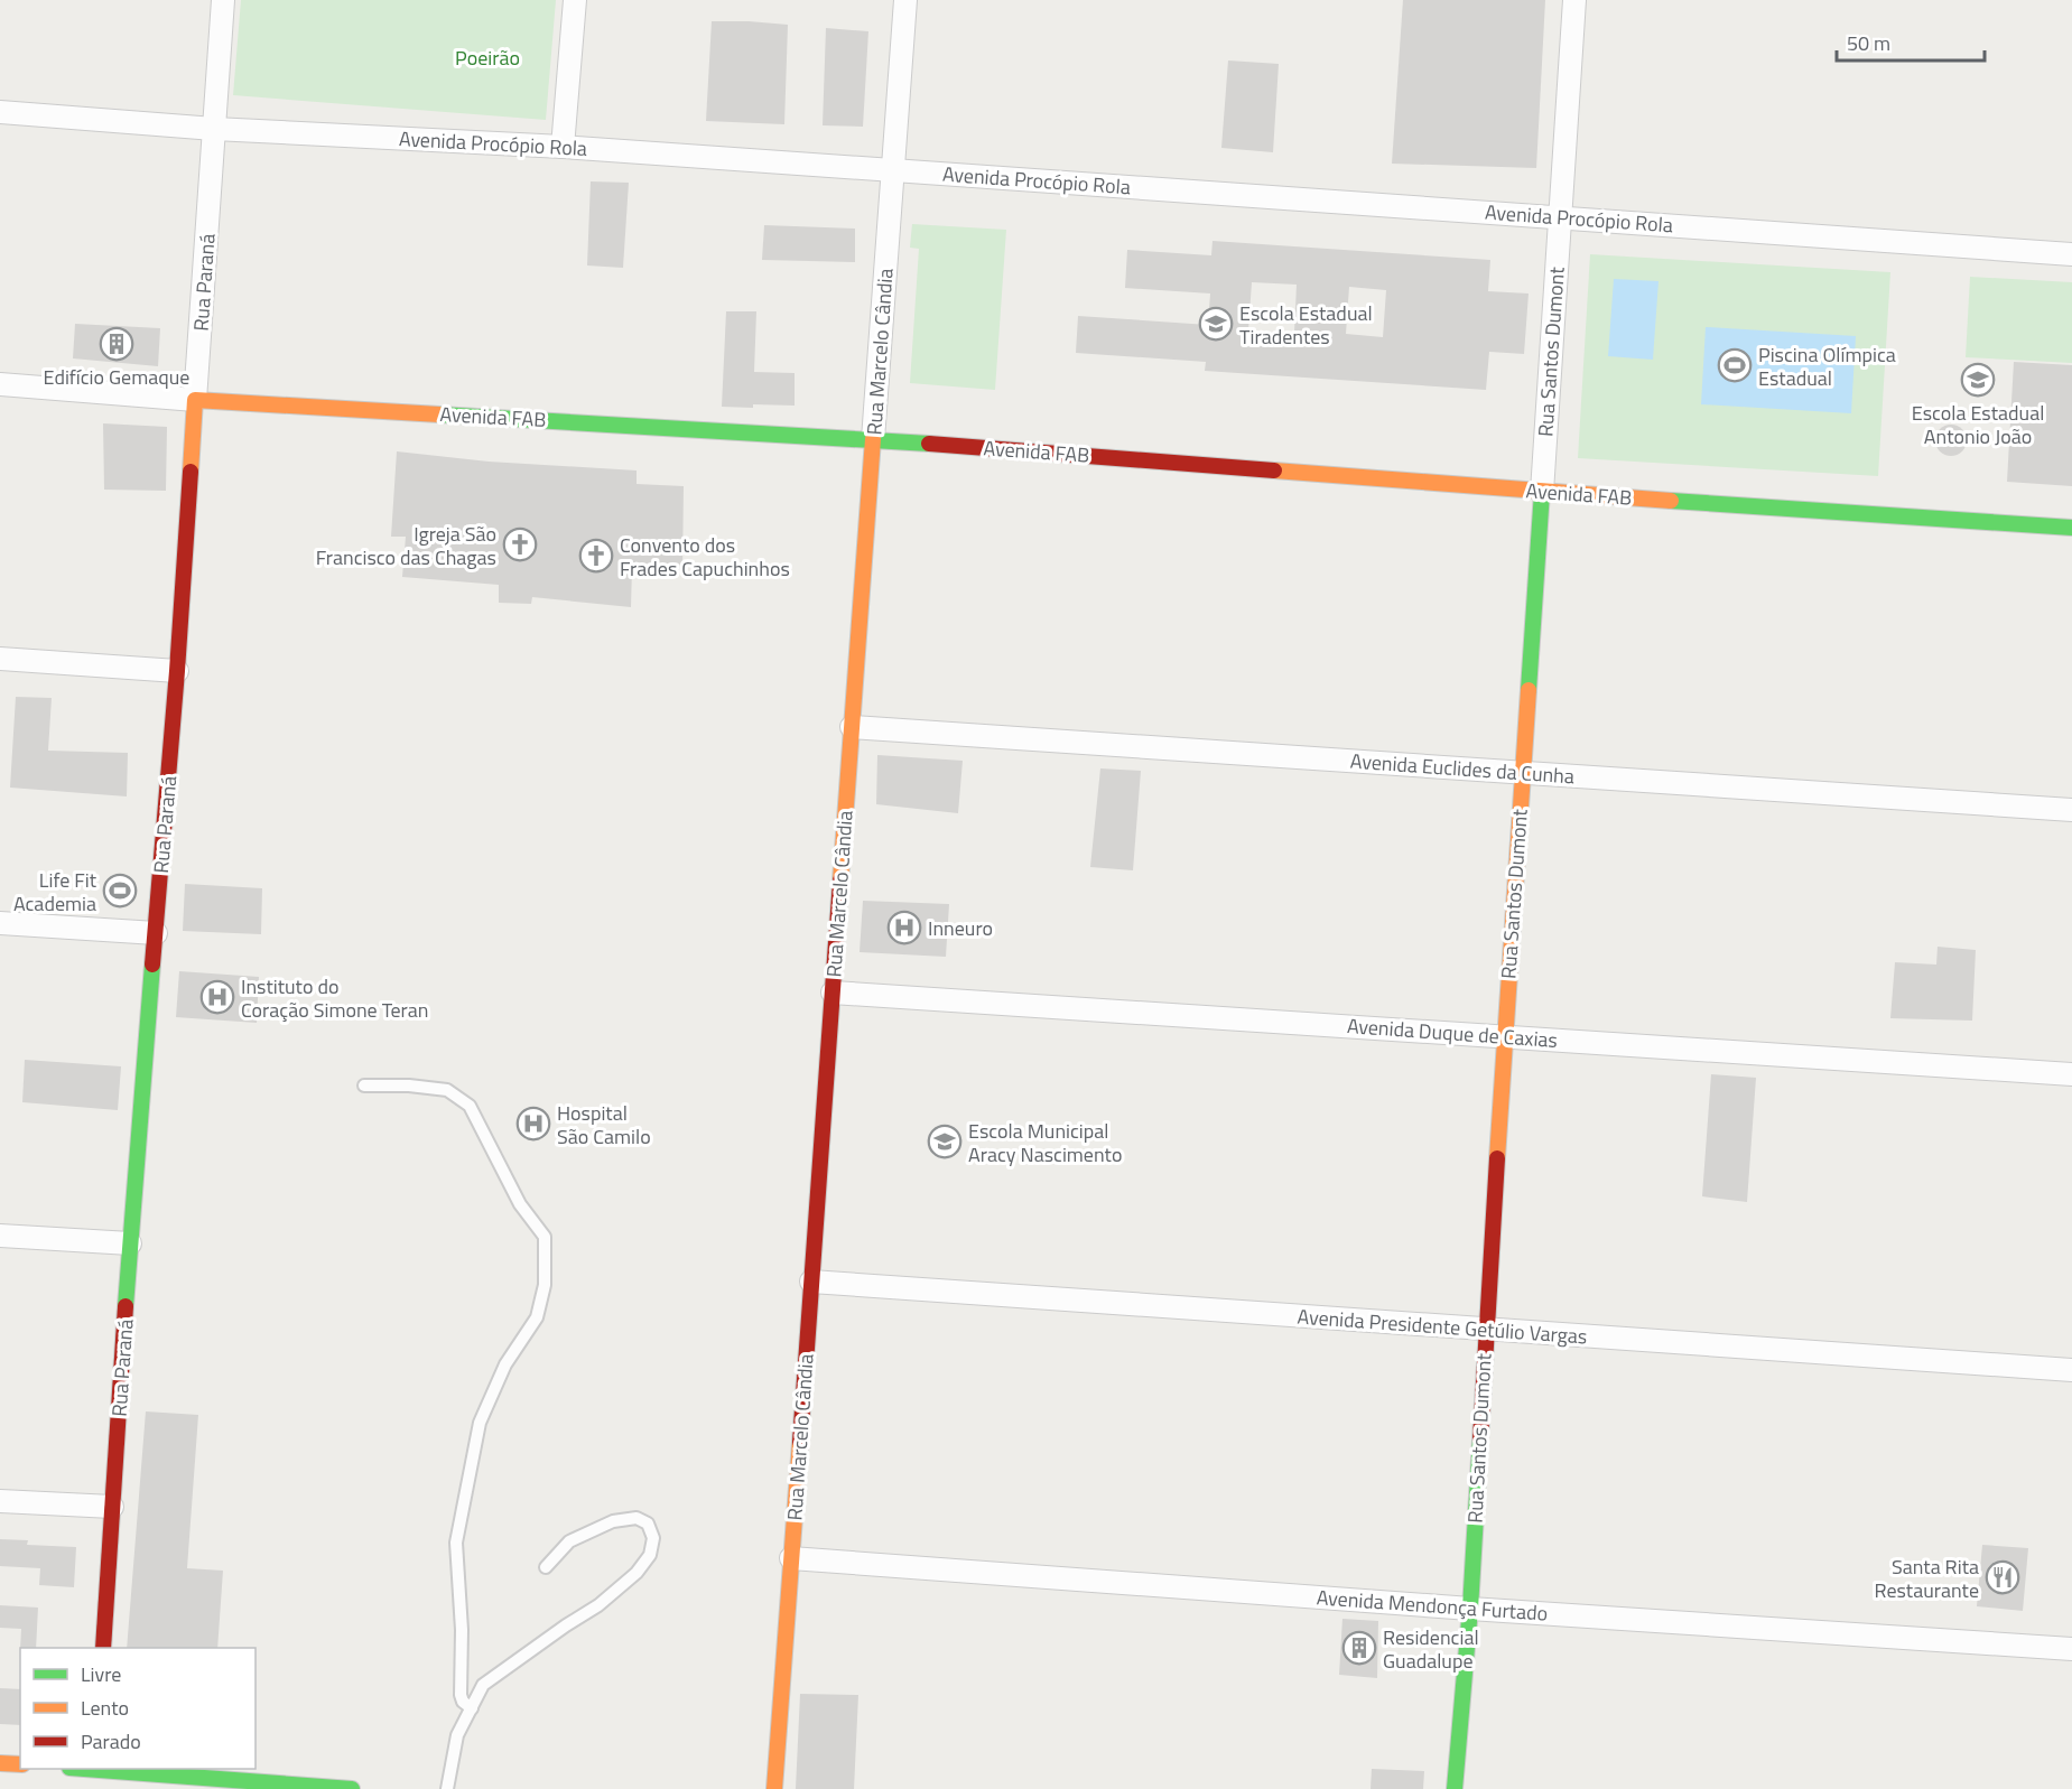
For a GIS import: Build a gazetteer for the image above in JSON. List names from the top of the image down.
{
  "streets": {
    "main road": [
      "Rua Paraná",
      "Rua Marcelo Cândia",
      "Rua Santos Dumont",
      "Avenida FAB"
    ],
    "street": [
      "Avenida Procópio Rola",
      "Avenida Euclides da Cunha",
      "Avenida Duque de Caxias",
      "Avenida Presidente Getúlio Vargas",
      "Avenida Mendonça Furtado"
    ]
  },
  "crossings": [
    ["Avenida Procópio Rola", "Rua Paraná"],
    ["Avenida Procópio Rola", "Rua Marcelo Cândia"],
    ["Avenida Procópio Rola", "Rua Santos Dumont"],
    ["Rua Paraná", "Avenida FAB"],
    ["Rua Marcelo Cândia", "Avenida FAB"],
    ["Rua Marcelo Cândia", "Avenida Euclides da Cunha"],
    ["Rua Marcelo Cândia", "Avenida Duque de Caxias"],
    ["Rua Marcelo Cândia", "Avenida Presidente Getúlio Vargas"],
    ["Rua Marcelo Cândia", "Avenida Mendonça Furtado"],
    ["Rua Santos Dumont", "Avenida FAB"],
    ["Rua Santos Dumont", "Avenida Euclides da Cunha"],
    ["Rua Santos Dumont", "Avenida Duque de Caxias"],
    ["Rua Santos Dumont", "Avenida Presidente Getúlio Vargas"],
    ["Rua Santos Dumont", "Avenida Mendonça Furtado"]
  ],
  "parks": ["Poeirão"],
  "places": {
    "school or university": ["Escola Estadual Tiradentes", "Escola Estadual Antonio João", "Escola Municipal Aracy Nascimento"],
    "building": ["Edifício Gemaque", "Residencial Guadalupe"],
    "sports": ["Piscina Olímpica Estadual", "Life Fit Academia"],
    "church": ["Igreja São Francisco das Chagas", "Convento dos Frades Capuchinhos"],
    "hospital": ["Inneuro", "Instituto do Coração Simone Teran", "Hospital São Camilo"],
    "restaurant": ["Santa Rita Restaurante"]
  },
  "legend": ["Livre", "Lento", "Parado"],
  "scale_bar": "50 m"
}
